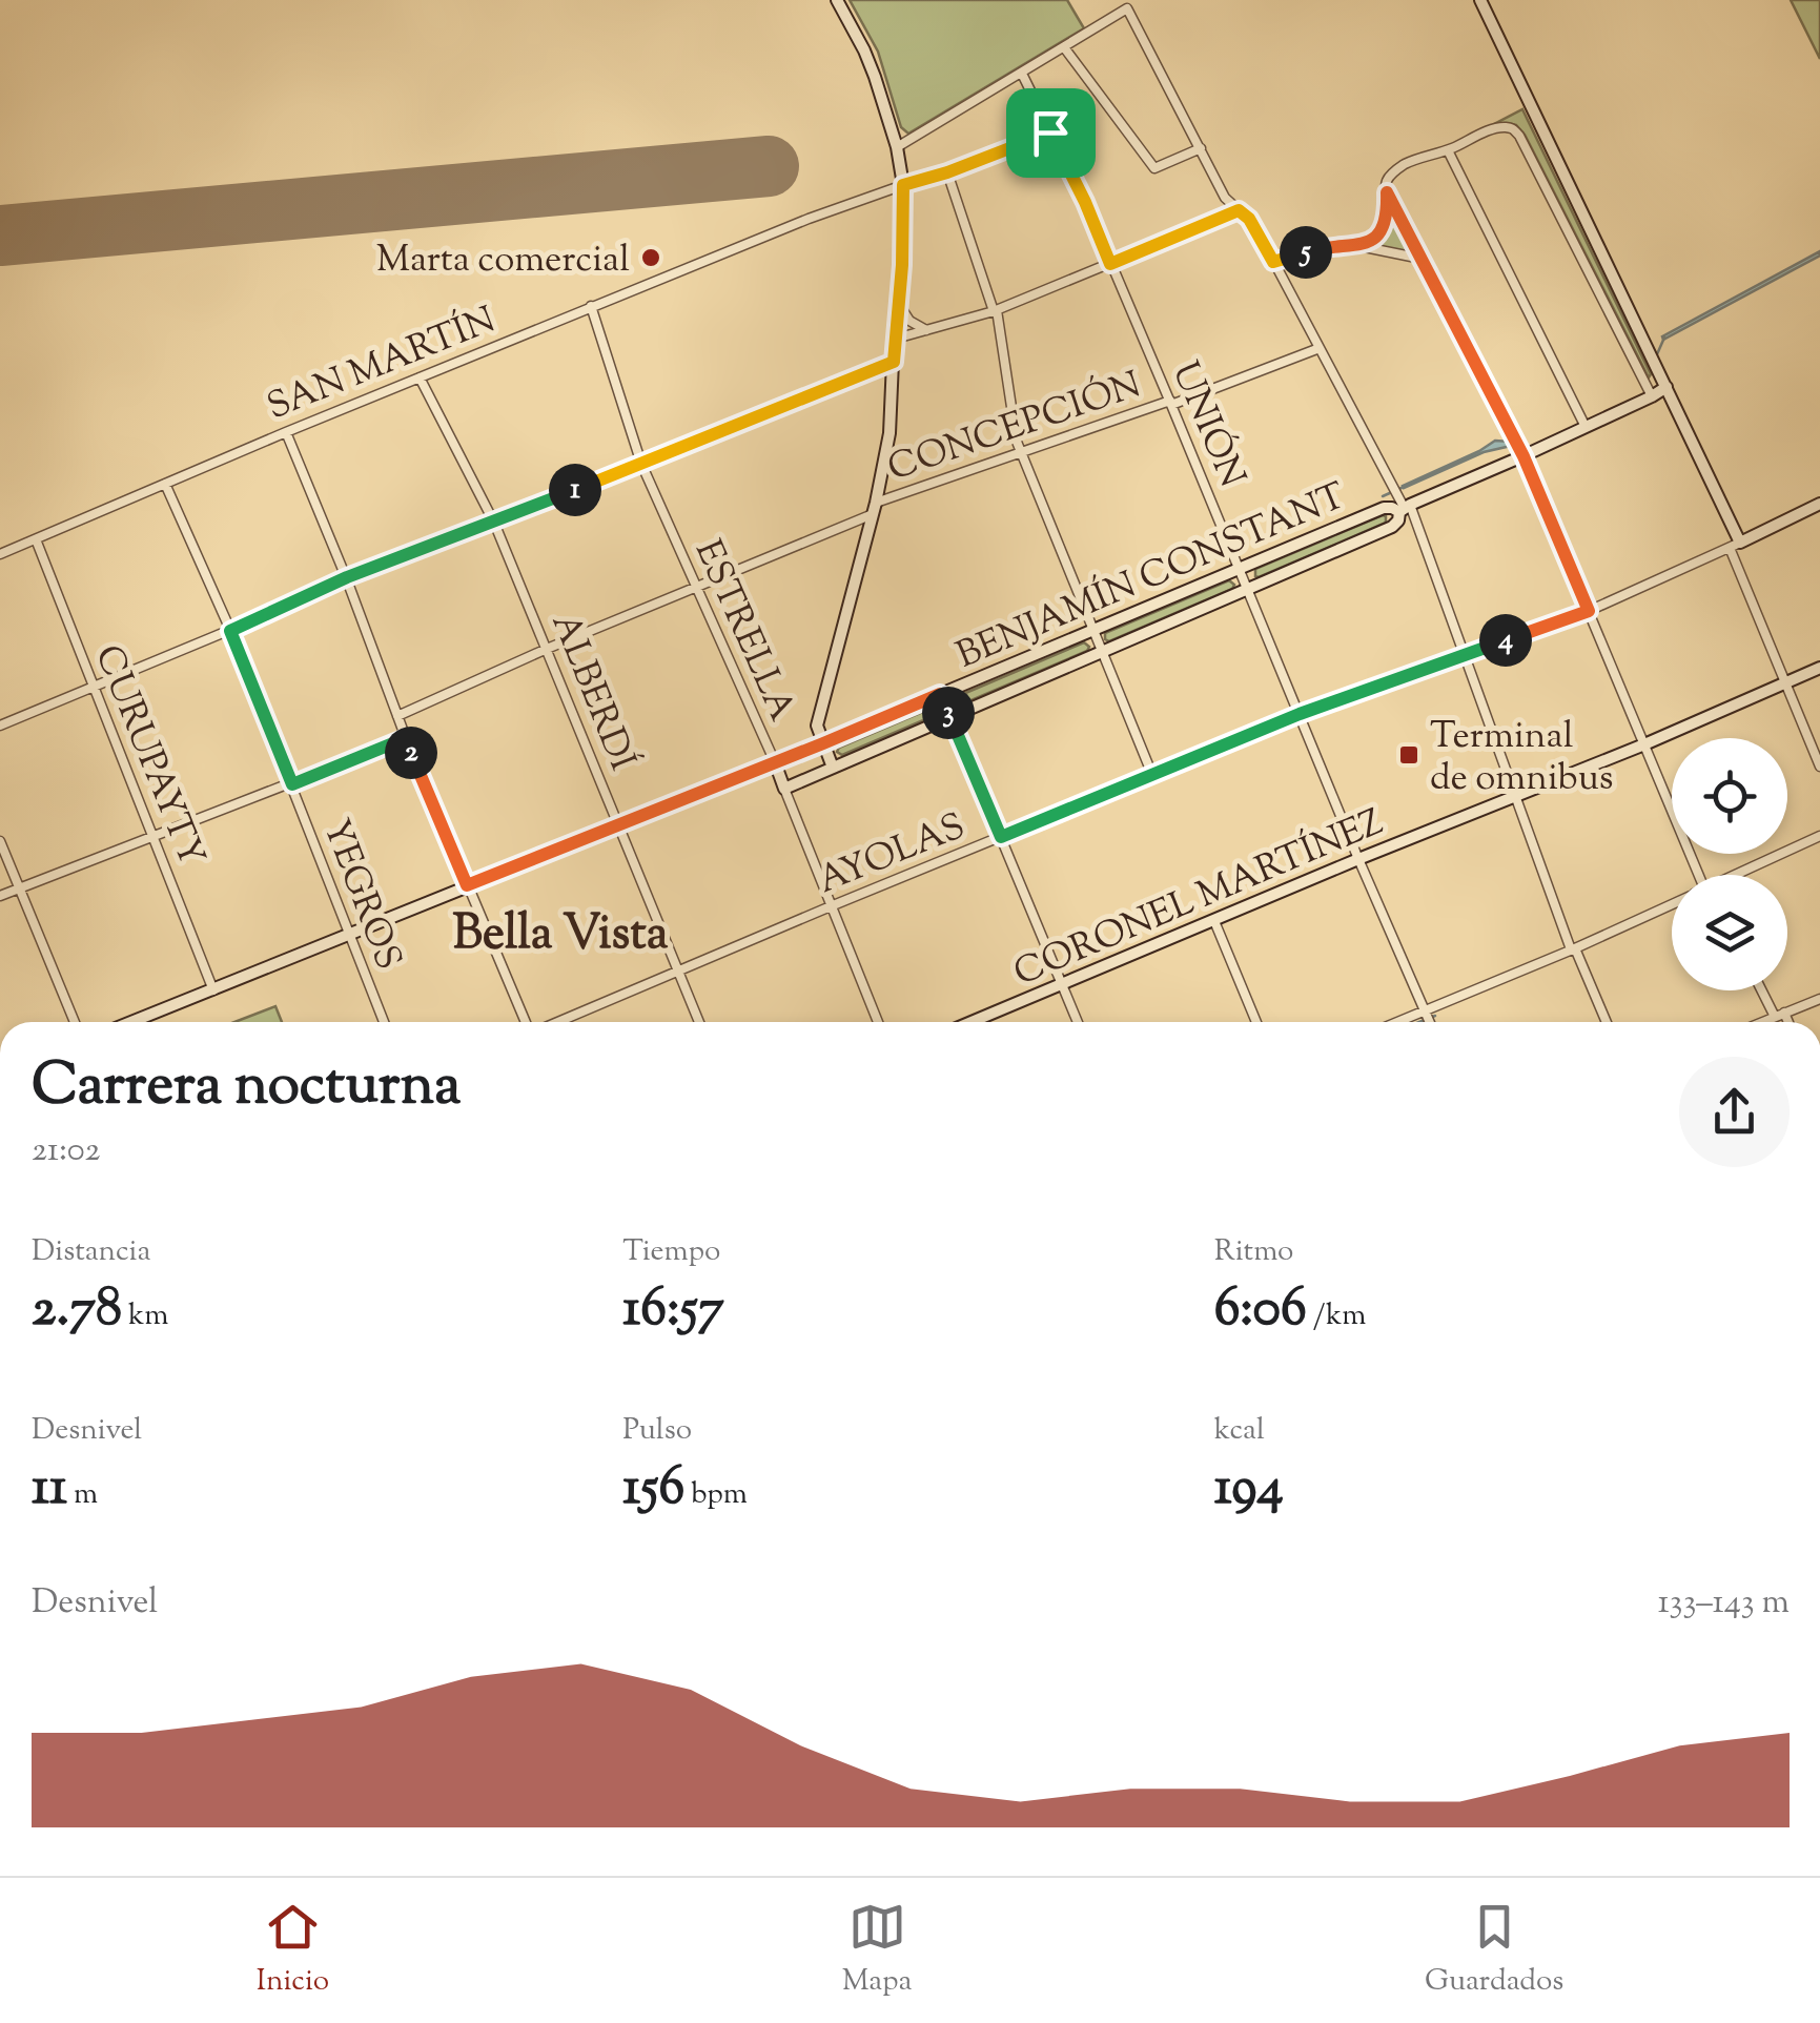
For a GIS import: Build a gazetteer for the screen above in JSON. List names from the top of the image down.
{
  "streets": {
    "street": [
      "SAN MARTÍN",
      "UNIÓN",
      "CONCEPCIÓN",
      "BENJAMÍN CONSTANT",
      "ESTRELLA",
      "ALBERDÍ",
      "CURUPAYTY",
      "AYOLAS",
      "YEGROS",
      "CORONEL MARTÍNEZ"
    ]
  },
  "crossings": [
    ["SAN MARTÍN", "UNIÓN"],
    ["SAN MARTÍN", "ESTRELLA"],
    ["SAN MARTÍN", "ALBERDÍ"],
    ["SAN MARTÍN", "CURUPAYTY"],
    ["SAN MARTÍN", "YEGROS"],
    ["UNIÓN", "CONCEPCIÓN"],
    ["UNIÓN", "BENJAMÍN CONSTANT"],
    ["UNIÓN", "AYOLAS"],
    ["UNIÓN", "CORONEL MARTÍNEZ"],
    ["CONCEPCIÓN", "ESTRELLA"],
    ["CONCEPCIÓN", "ALBERDÍ"],
    ["BENJAMÍN CONSTANT", "ESTRELLA"],
    ["BENJAMÍN CONSTANT", "ALBERDÍ"],
    ["BENJAMÍN CONSTANT", "CURUPAYTY"],
    ["BENJAMÍN CONSTANT", "YEGROS"],
    ["ESTRELLA", "AYOLAS"],
    ["ALBERDÍ", "AYOLAS"]
  ],
  "districts": ["Bella Vista"],
  "places": {
    "other": ["Marta comercial"],
    "transit": ["Terminal de omnibus"]
  },
  "page": {
    "pins": [
      "5",
      "1",
      "4",
      "3",
      "2"
    ],
    "heading": ["Carrera nocturna", "21:02"],
    "stats": [
      ["Distancia", "2.78 km"],
      ["Tiempo", "16:57"],
      ["Ritmo", "6:06 /km"],
      ["Desnivel", "11 m"],
      ["Pulso", "156 bpm"],
      ["kcal", "194"]
    ],
    "chart": ["Desnivel", "133–143 m"],
    "tabs": ["Inicio", "Mapa", "Guardados"]
  }
}
